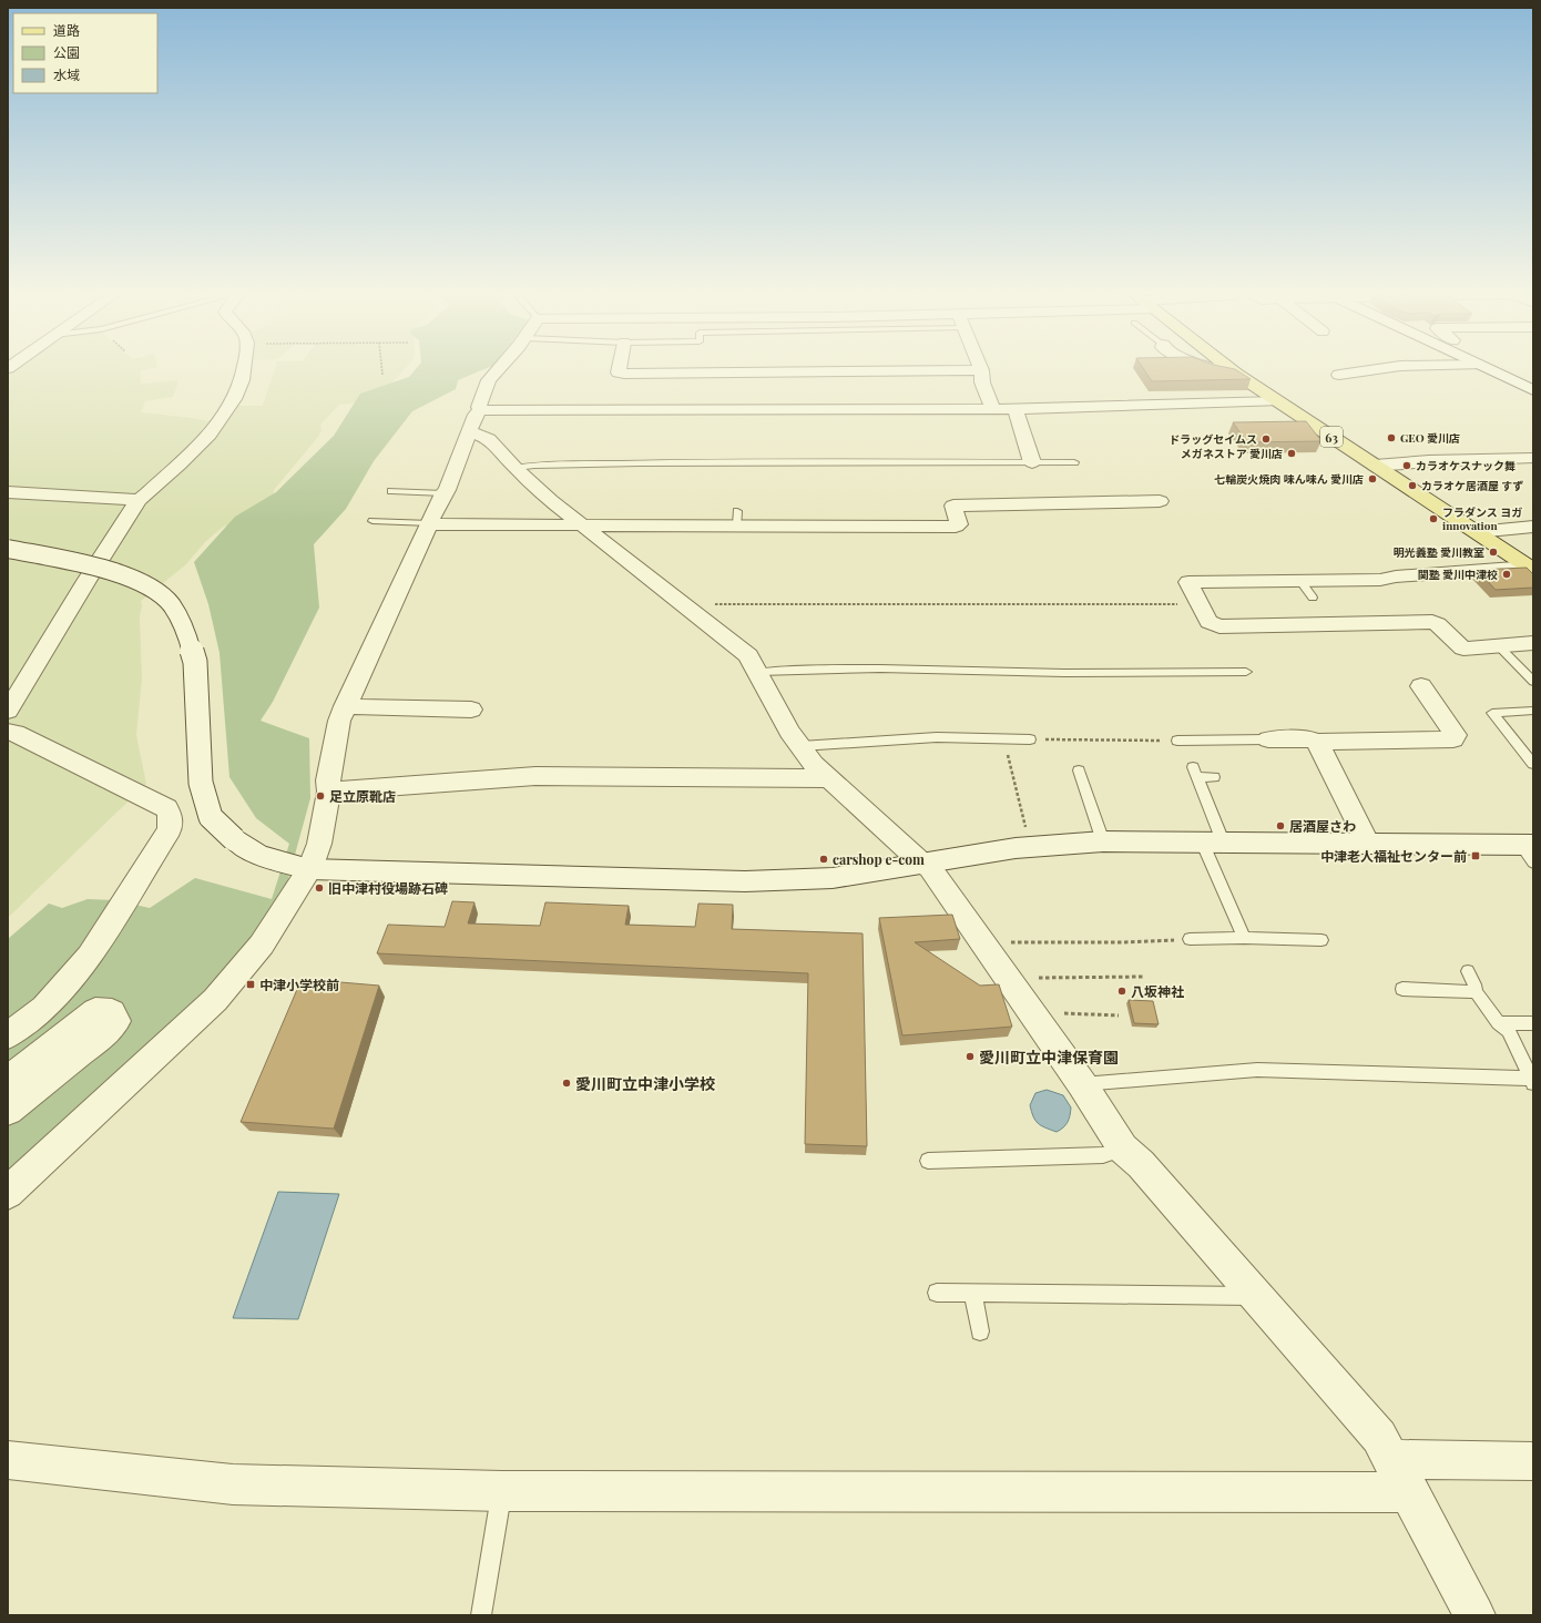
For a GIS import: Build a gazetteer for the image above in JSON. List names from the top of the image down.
{
  "streets": {
    "main road": ["63"]
  },
  "places": {
    "other": [
      "GEO 愛川店",
      "ドラッグセイムス",
      "メガネストア 愛川店",
      "カラオケスナック舞",
      "七輪炭火焼肉 味ん味ん 愛川店",
      "カラオケ居酒屋 すず",
      "フラダンス ヨガ innovation",
      "明光義塾 愛川教室",
      "関塾 愛川中津校",
      "足立原靴店",
      "居酒屋さわ",
      "carshop e-com",
      "旧中津村役場跡石碑",
      "八坂神社",
      "愛川町立中津保育園",
      "愛川町立中津小学校"
    ],
    "transit": ["中津老人福祉センター前", "中津小学校前"]
  },
  "legend": ["道路", "公園", "水域"]
}
